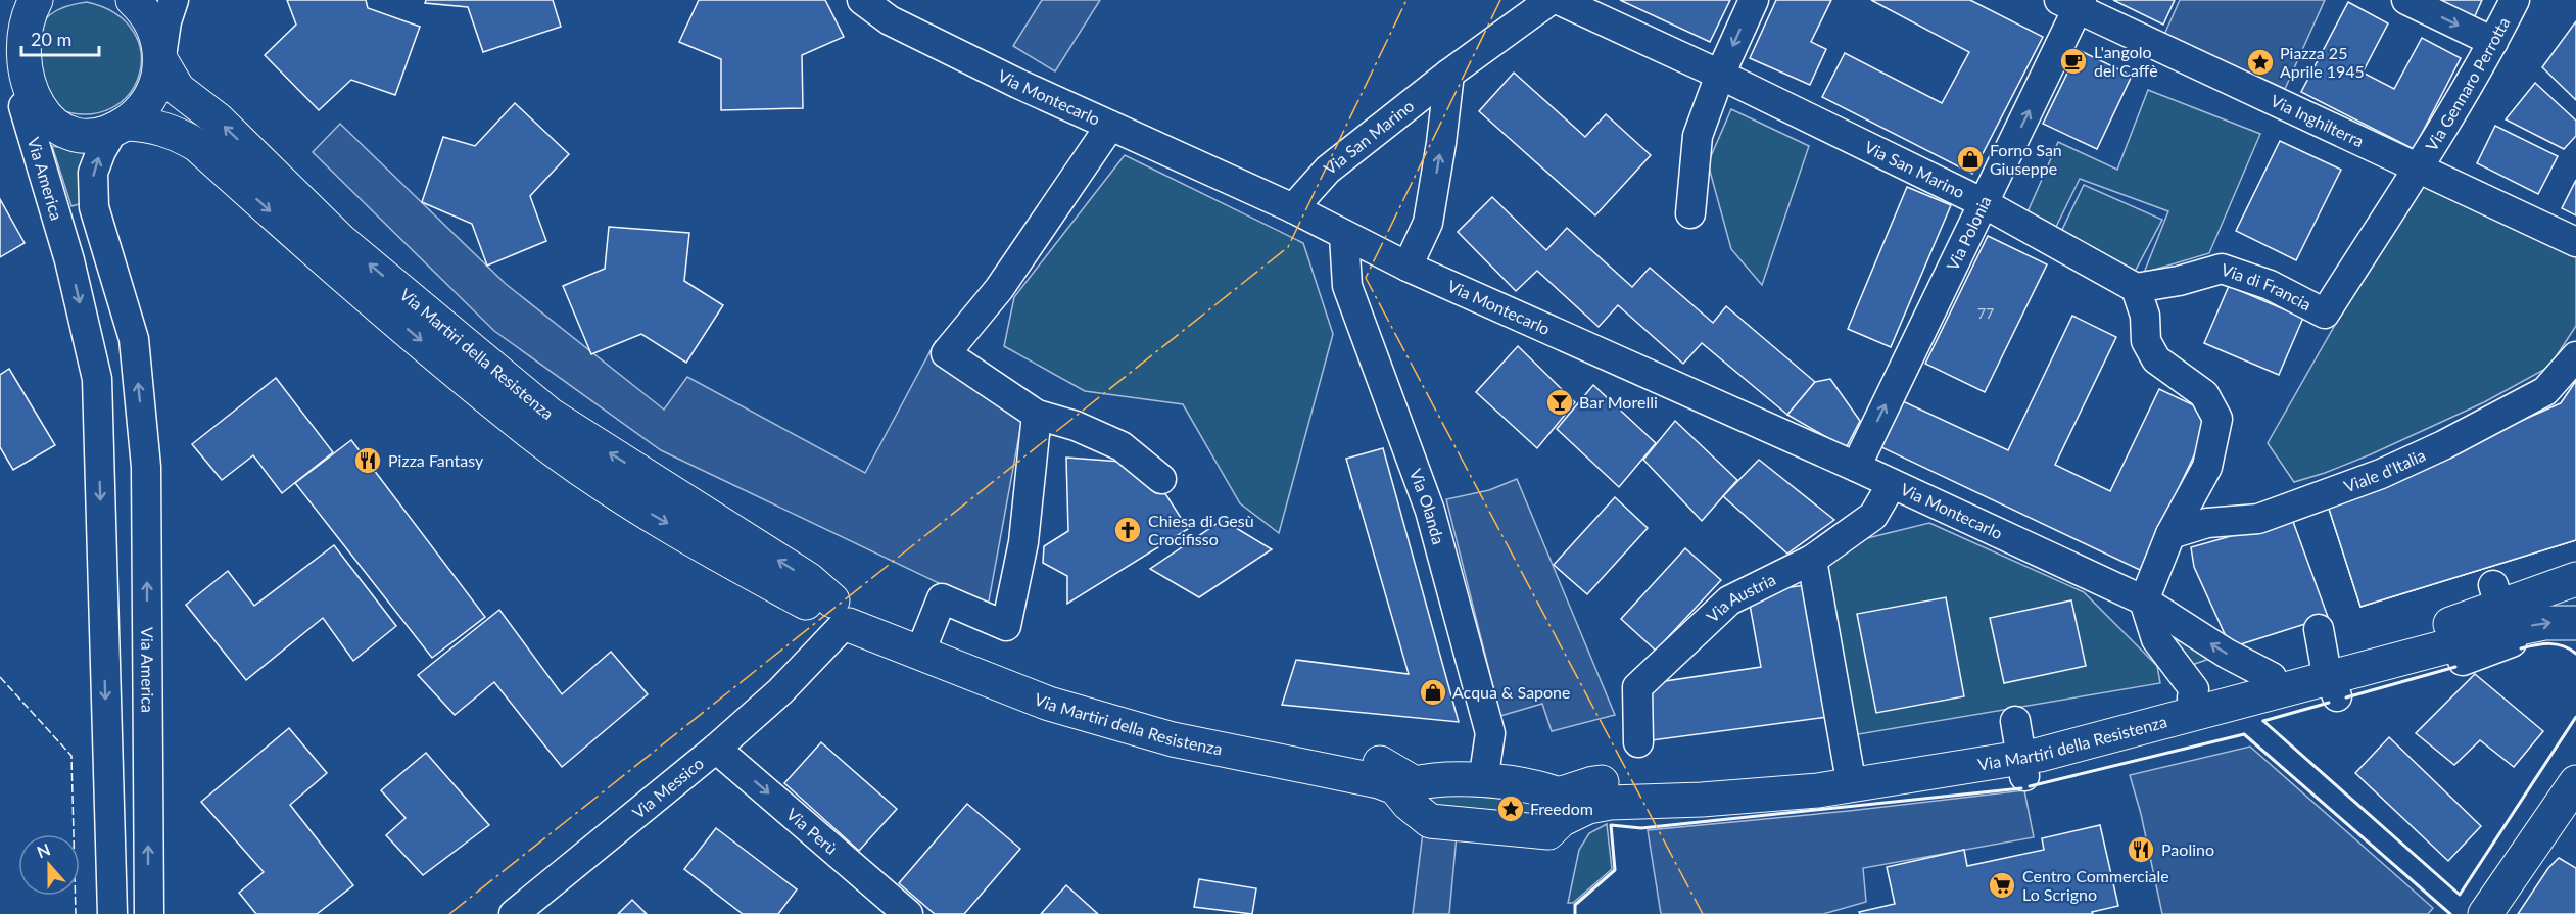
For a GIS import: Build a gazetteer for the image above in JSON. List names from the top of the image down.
{
  "streets": {
    "main road": ["Via Martiri della Resistenza"],
    "street": [
      "Via Gennaro Perrotta",
      "Via Montecarlo",
      "Via Inghilterra",
      "Via San Marino",
      "Via America",
      "Via Polonia",
      "Via di Francia",
      "Viale d'Italia",
      "Via Olanda",
      "Via Austria",
      "Via Messico",
      "Via Perù"
    ]
  },
  "crossings": [
    ["Via Gennaro Perrotta", "Via Inghilterra"],
    ["Via Gennaro Perrotta", "Via di Francia"],
    ["Via Montecarlo", "Via San Marino"],
    ["Via Montecarlo", "Via Polonia"],
    ["Via Montecarlo", "Via Martiri della Resistenza"],
    ["Via Montecarlo", "Via Olanda"],
    ["Via Montecarlo", "Via Austria"],
    ["Via Inghilterra", "Via Polonia"],
    ["Via Inghilterra", "Via di Francia"],
    ["Via San Marino", "Via Polonia"],
    ["Via San Marino", "Via di Francia"],
    ["Via America", "Via Martiri della Resistenza"],
    ["Via Martiri della Resistenza", "Via Messico"],
    ["Via Messico", "Via Perù"]
  ],
  "one_way": ["Via Polonia", "Via Perù"],
  "places": {
    "cafe": ["L'angolo del Caffè"],
    "place": ["Piazza 25 Aprile 1945", "Freedom"],
    "shop": ["Forno San Giuseppe", "Acqua & Sapone"],
    "bar": ["Bar Morelli"],
    "restaurant": ["Pizza Fantasy", "Paolino"],
    "church": ["Chiesa di Gesù Crocifisso"],
    "supermarket": ["Centro Commerciale Lo Scrigno"]
  },
  "house_numbers": ["77"],
  "scale_bar": "20 m",
  "north": "top"
}
